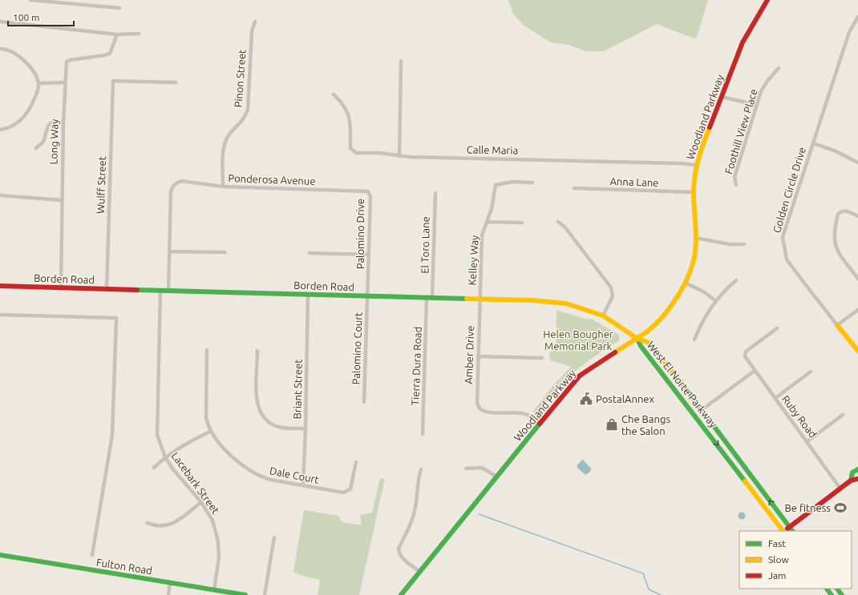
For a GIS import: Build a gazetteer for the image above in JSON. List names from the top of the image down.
{
  "streets": {
    "main road": [
      "Woodland Parkway",
      "Golden Circle Drive",
      "Borden Road",
      "West El Norte Parkway",
      "Fulton Road"
    ],
    "street": [
      "Pinon Street",
      "Foothill View Place",
      "Long Way",
      "Calle Maria",
      "Ponderosa Avenue",
      "Anna Lane",
      "Wulff Street",
      "Palomino Drive",
      "El Toro Lane",
      "Kelley Way",
      "Palomino Court",
      "Amber Drive",
      "Tierra Dura Road",
      "Briant Street",
      "Ruby Road",
      "Dale Court",
      "Lacebark Street"
    ]
  },
  "crossings": [
    ["Pinon Street", "Ponderosa Avenue"],
    ["Woodland Parkway", "Calle Maria"],
    ["Woodland Parkway", "Anna Lane"],
    ["Woodland Parkway", "Borden Road"],
    ["Woodland Parkway", "Amber Drive"],
    ["Woodland Parkway", "West El Norte Parkway"],
    ["Long Way", "Borden Road"],
    ["Ponderosa Avenue", "Palomino Drive"],
    ["Wulff Street", "Borden Road"],
    ["Palomino Drive", "Borden Road"],
    ["Palomino Drive", "Palomino Court"],
    ["El Toro Lane", "Borden Road"],
    ["Kelley Way", "Borden Road"],
    ["Kelley Way", "Amber Drive"],
    ["Borden Road", "Palomino Court"],
    ["Borden Road", "Amber Drive"],
    ["Borden Road", "Tierra Dura Road"],
    ["Borden Road", "West El Norte Parkway"],
    ["Borden Road", "Briant Street"],
    ["Borden Road", "Lacebark Street"],
    ["Briant Street", "Dale Court"],
    ["Lacebark Street", "Fulton Road"]
  ],
  "parks": ["Helen Bougher Memorial Park"],
  "places": {
    "public building": ["PostalAnnex"],
    "shop": ["Che Bangs the Salon"],
    "sports": ["Be fitness"]
  },
  "legend": ["Fast", "Slow", "Jam"],
  "scale_bar": "100 m"
}
